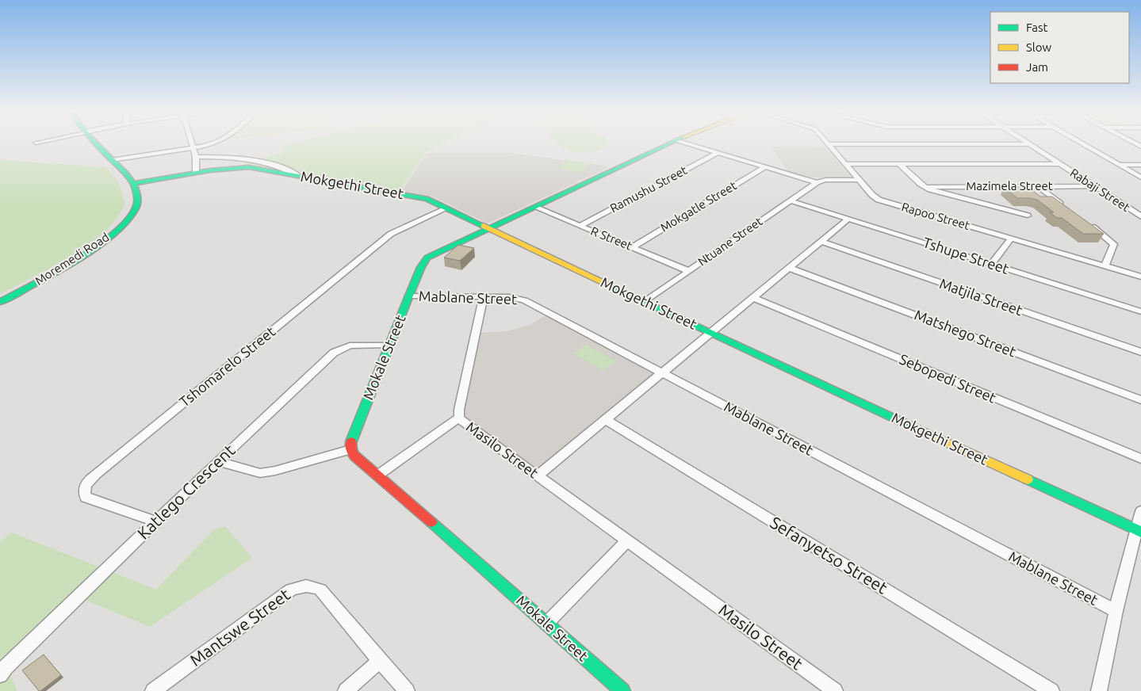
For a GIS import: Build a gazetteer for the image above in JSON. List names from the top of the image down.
{
  "streets": {
    "street": [
      "Mokgethi Street",
      "Mazimela Street",
      "Ramushu Street",
      "Rabaji Street",
      "Mokgatle Street",
      "Rapoo Street",
      "R Street",
      "Ntuane Street",
      "Tshupe Street",
      "Moremedi Road",
      "Matjila Street",
      "Mablane Street",
      "Matshego Street",
      "Mokale Street",
      "Tshomarelo Street",
      "Sebopedi Street",
      "Masilo Street",
      "Katlego Crescent",
      "Sefanyetso Street",
      "Mantswe Street"
    ]
  },
  "crossings": [
    ["Mokgethi Street", "Ntuane Street"],
    ["Mokgethi Street", "Moremedi Road"],
    ["Mokgethi Street", "Mokale Street"],
    ["Mokgethi Street", "Tshomarelo Street"],
    ["Mazimela Street", "Rabaji Street"],
    ["Ramushu Street", "R Street"],
    ["Mokgatle Street", "R Street"],
    ["R Street", "Ntuane Street"],
    ["R Street", "Mokale Street"],
    ["Ntuane Street", "Tshupe Street"],
    ["Mablane Street", "Mokale Street"],
    ["Mablane Street", "Masilo Street"],
    ["Mokale Street", "Katlego Crescent"],
    ["Tshomarelo Street", "Katlego Crescent"]
  ],
  "legend": ["Fast", "Slow", "Jam"]
}
